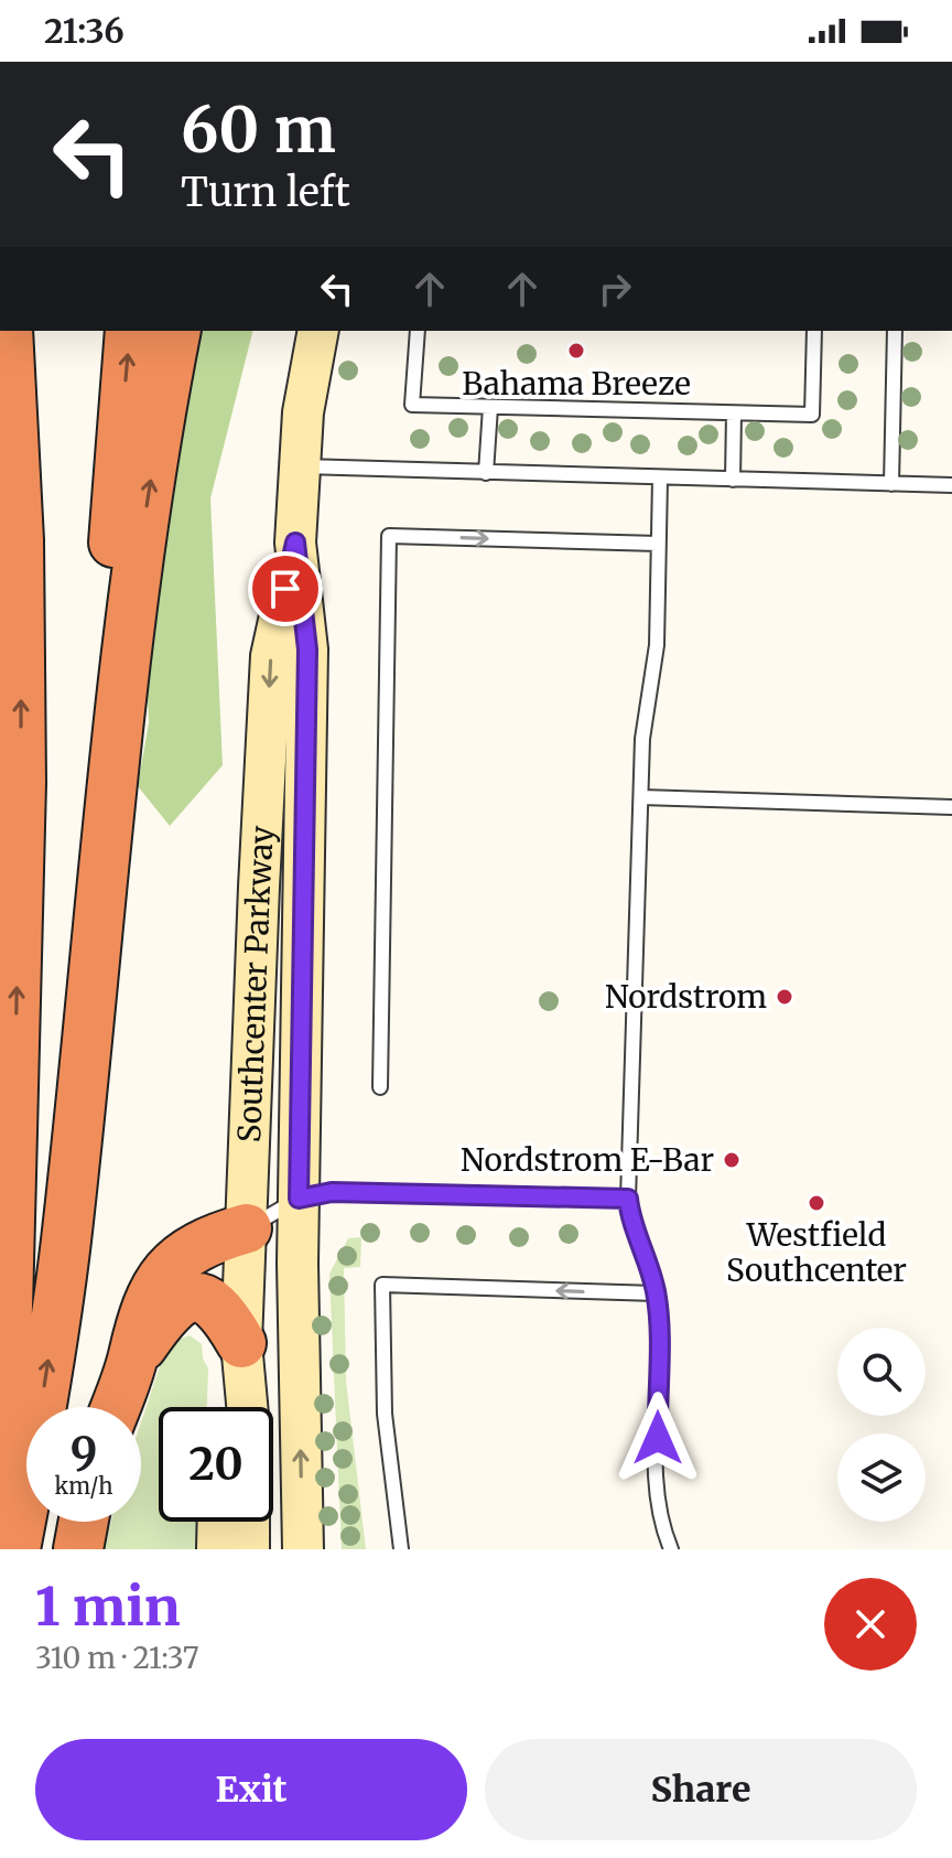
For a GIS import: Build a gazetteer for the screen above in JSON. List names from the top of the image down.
{
  "streets": {
    "main road": ["Southcenter Parkway"]
  },
  "places": [
    "Bahama Breeze",
    "Nordstrom",
    "Nordstrom E-Bar",
    "Westfield Southcenter"
  ],
  "page": {
    "status": "21:36",
    "turn": ["60 m", "Turn left"],
    "speed": "9 km/h",
    "limit": "20",
    "heading": ["1 min", "310 m · 21:37"],
    "buttons": ["Exit", "Share"]
  }
}
